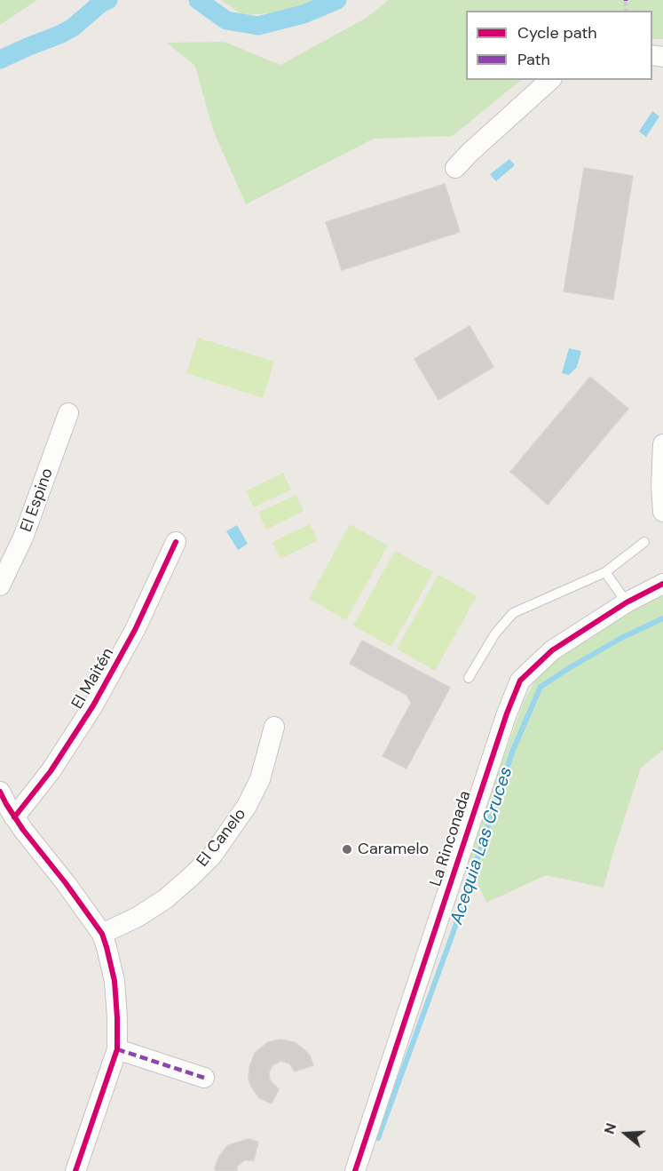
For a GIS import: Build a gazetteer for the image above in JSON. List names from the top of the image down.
{
  "streets": {
    "street": [
      "El Espino",
      "El Maitén",
      "El Canelo",
      "La Rinconada"
    ]
  },
  "water": ["Acequia Las Cruces"],
  "places": ["Caramelo"],
  "legend": ["Cycle path", "Path"],
  "north": "left"
}
